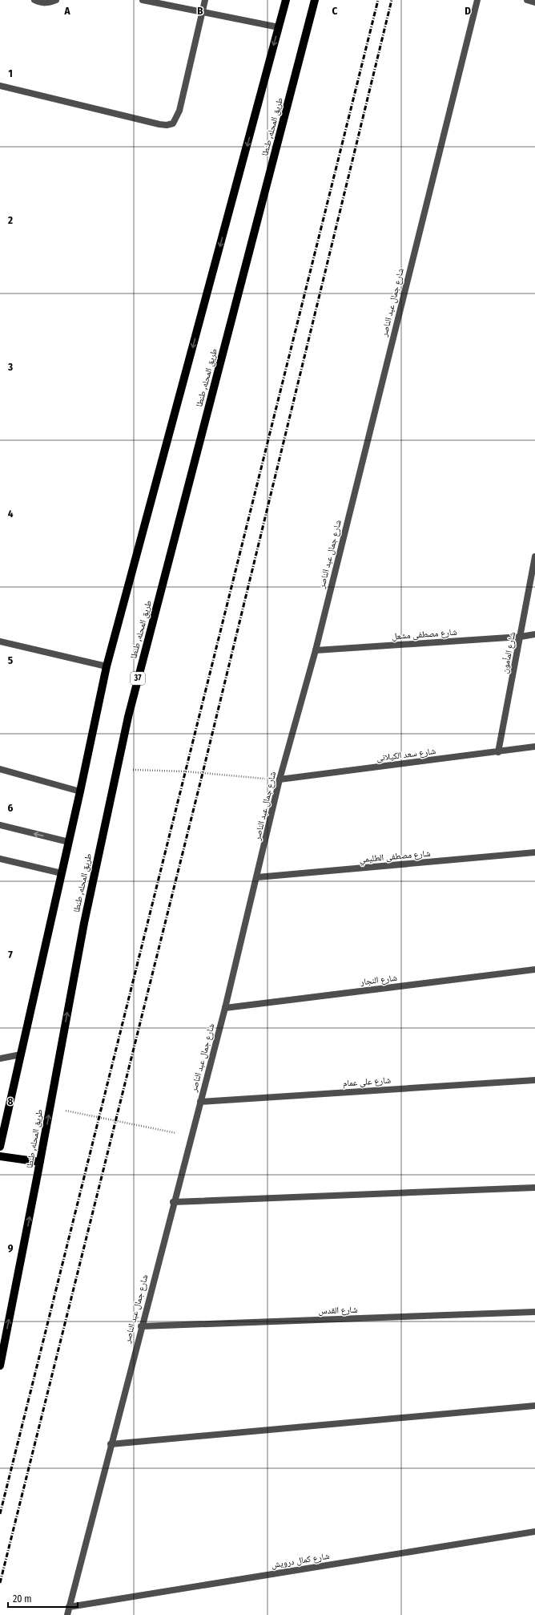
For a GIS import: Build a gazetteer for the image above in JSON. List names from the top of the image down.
{
  "streets": {
    "main road": ["طريق المحله, طنطا", "37"],
    "street": [
      "شارع جمال عبد الناصر",
      "شارع مصطفى مشعل",
      "شارع المأمون",
      "شارع سعد الكيلانى",
      "شارع مصطفى الطليمي",
      "شارع النجار",
      "شارع على عمام",
      "شارع القدس",
      "شارع كمال درويش"
    ]
  },
  "crossings": [
    ["شارع جمال عبد الناصر", "شارع مصطفى مشعل"],
    ["شارع جمال عبد الناصر", "شارع سعد الكيلانى"],
    ["شارع جمال عبد الناصر", "شارع مصطفى الطليمي"],
    ["شارع جمال عبد الناصر", "شارع النجار"],
    ["شارع جمال عبد الناصر", "شارع على عمام"],
    ["شارع جمال عبد الناصر", "شارع القدس"],
    ["شارع جمال عبد الناصر", "شارع كمال درويش"],
    ["شارع مصطفى مشعل", "شارع المأمون"],
    ["شارع المأمون", "شارع سعد الكيلانى"]
  ],
  "scale_bar": "20 m",
  "grid": {
    "columns": [
      "A",
      "B",
      "C",
      "D"
    ],
    "rows": [
      "1",
      "2",
      "3",
      "4",
      "5",
      "6",
      "7",
      "8",
      "9"
    ]
  }
}
